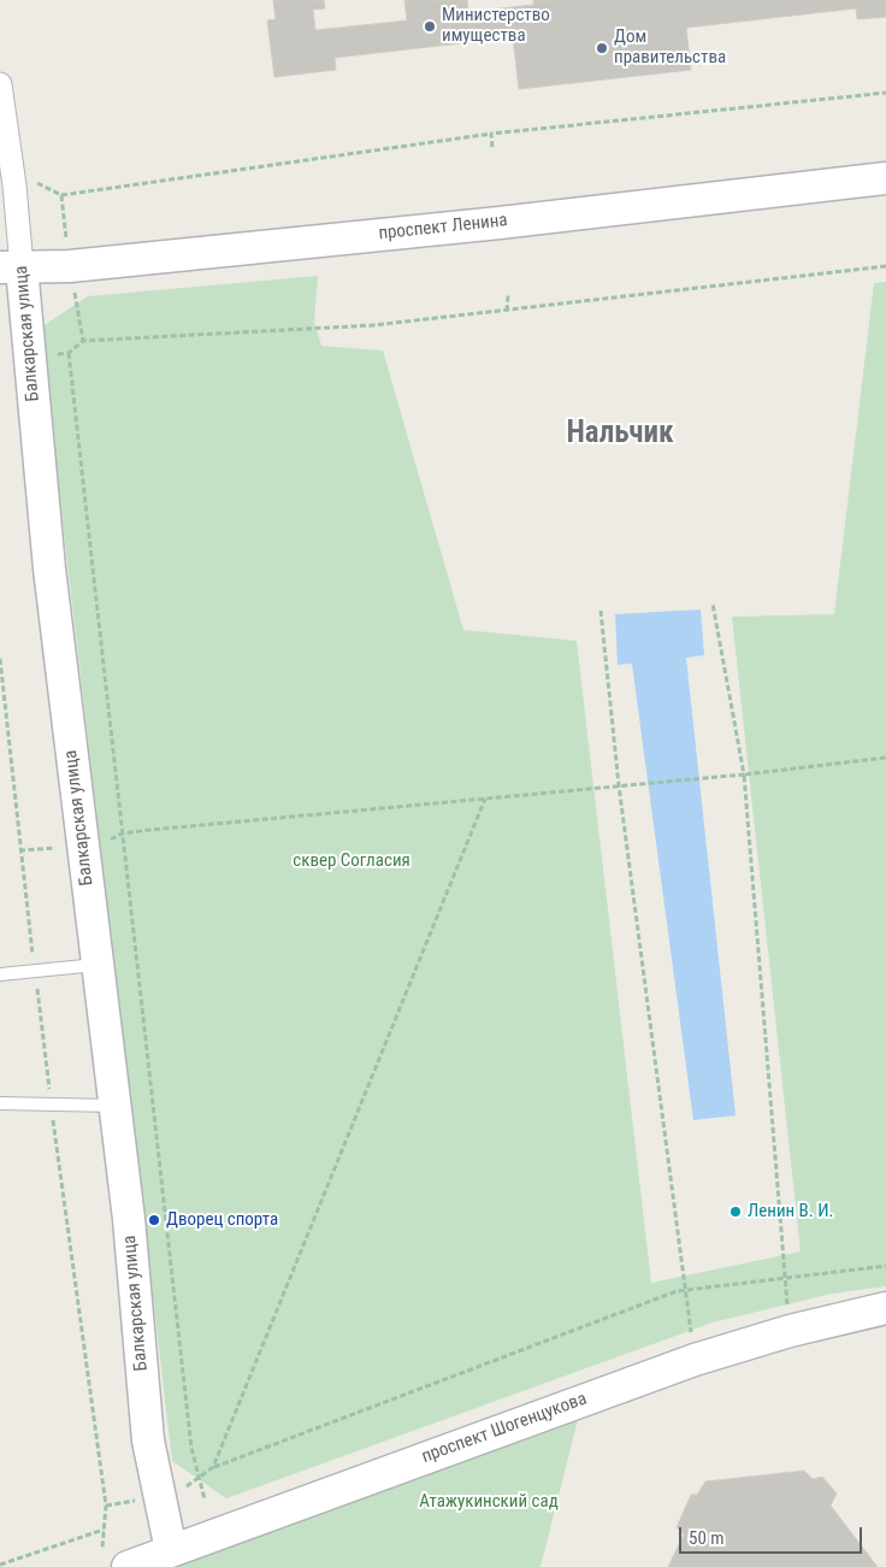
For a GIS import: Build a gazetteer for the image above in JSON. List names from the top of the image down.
{
  "streets": {
    "main road": ["проспект Ленина", "Балкарская улица", "проспект Шогенцукова"]
  },
  "crossings": [
    ["проспект Ленина", "Балкарская улица"],
    ["Балкарская улица", "проспект Шогенцукова"]
  ],
  "districts": ["Нальчик"],
  "parks": ["сквер Согласия", "Атажукинский сад"],
  "places": [
    "Министерство имущества",
    "Дом правительства",
    "Ленин В. И.",
    "Дворец спорта"
  ],
  "scale_bar": "50 m"
}
